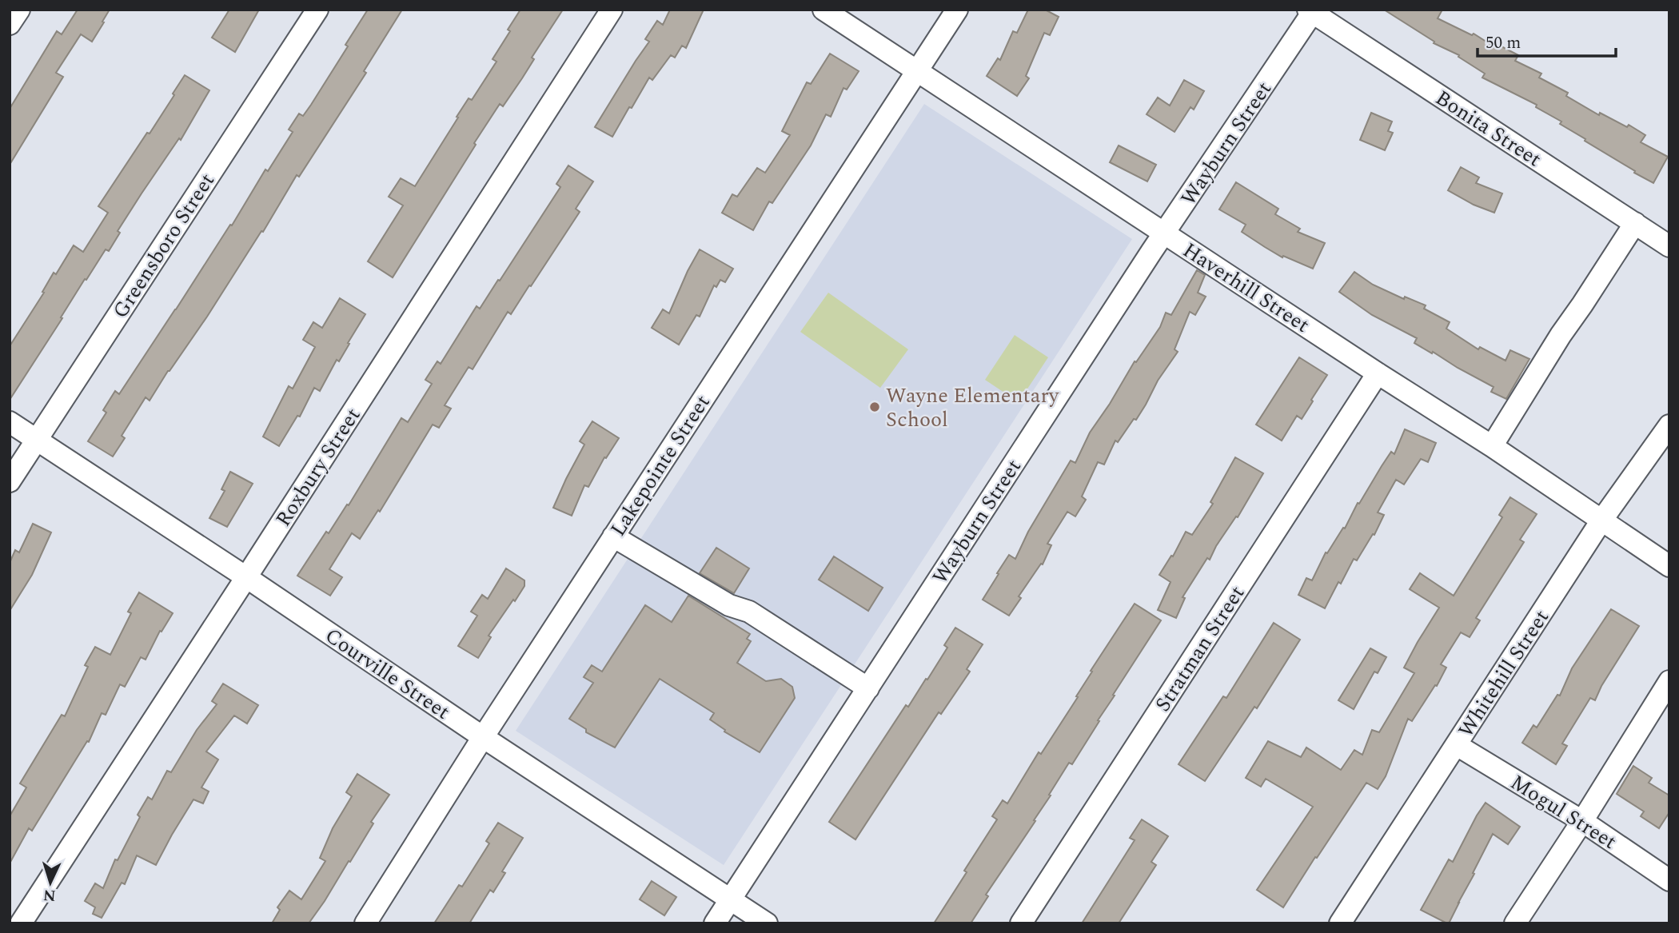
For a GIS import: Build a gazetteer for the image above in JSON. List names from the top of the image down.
{
  "streets": {
    "street": [
      "Bonita Street",
      "Wayburn Street",
      "Greensboro Street",
      "Haverhill Street",
      "Lakepointe Street",
      "Roxbury Street",
      "Stratman Street",
      "Courville Street",
      "Whitehill Street",
      "Mogul Street"
    ]
  },
  "crossings": [
    ["Bonita Street", "Wayburn Street"],
    ["Wayburn Street", "Haverhill Street"],
    ["Wayburn Street", "Courville Street"],
    ["Greensboro Street", "Courville Street"],
    ["Haverhill Street", "Lakepointe Street"],
    ["Haverhill Street", "Stratman Street"],
    ["Haverhill Street", "Whitehill Street"],
    ["Lakepointe Street", "Courville Street"],
    ["Roxbury Street", "Courville Street"],
    ["Whitehill Street", "Mogul Street"]
  ],
  "places": ["Wayne Elementary School"],
  "scale_bar": "50 m",
  "north": "bottom"
}
